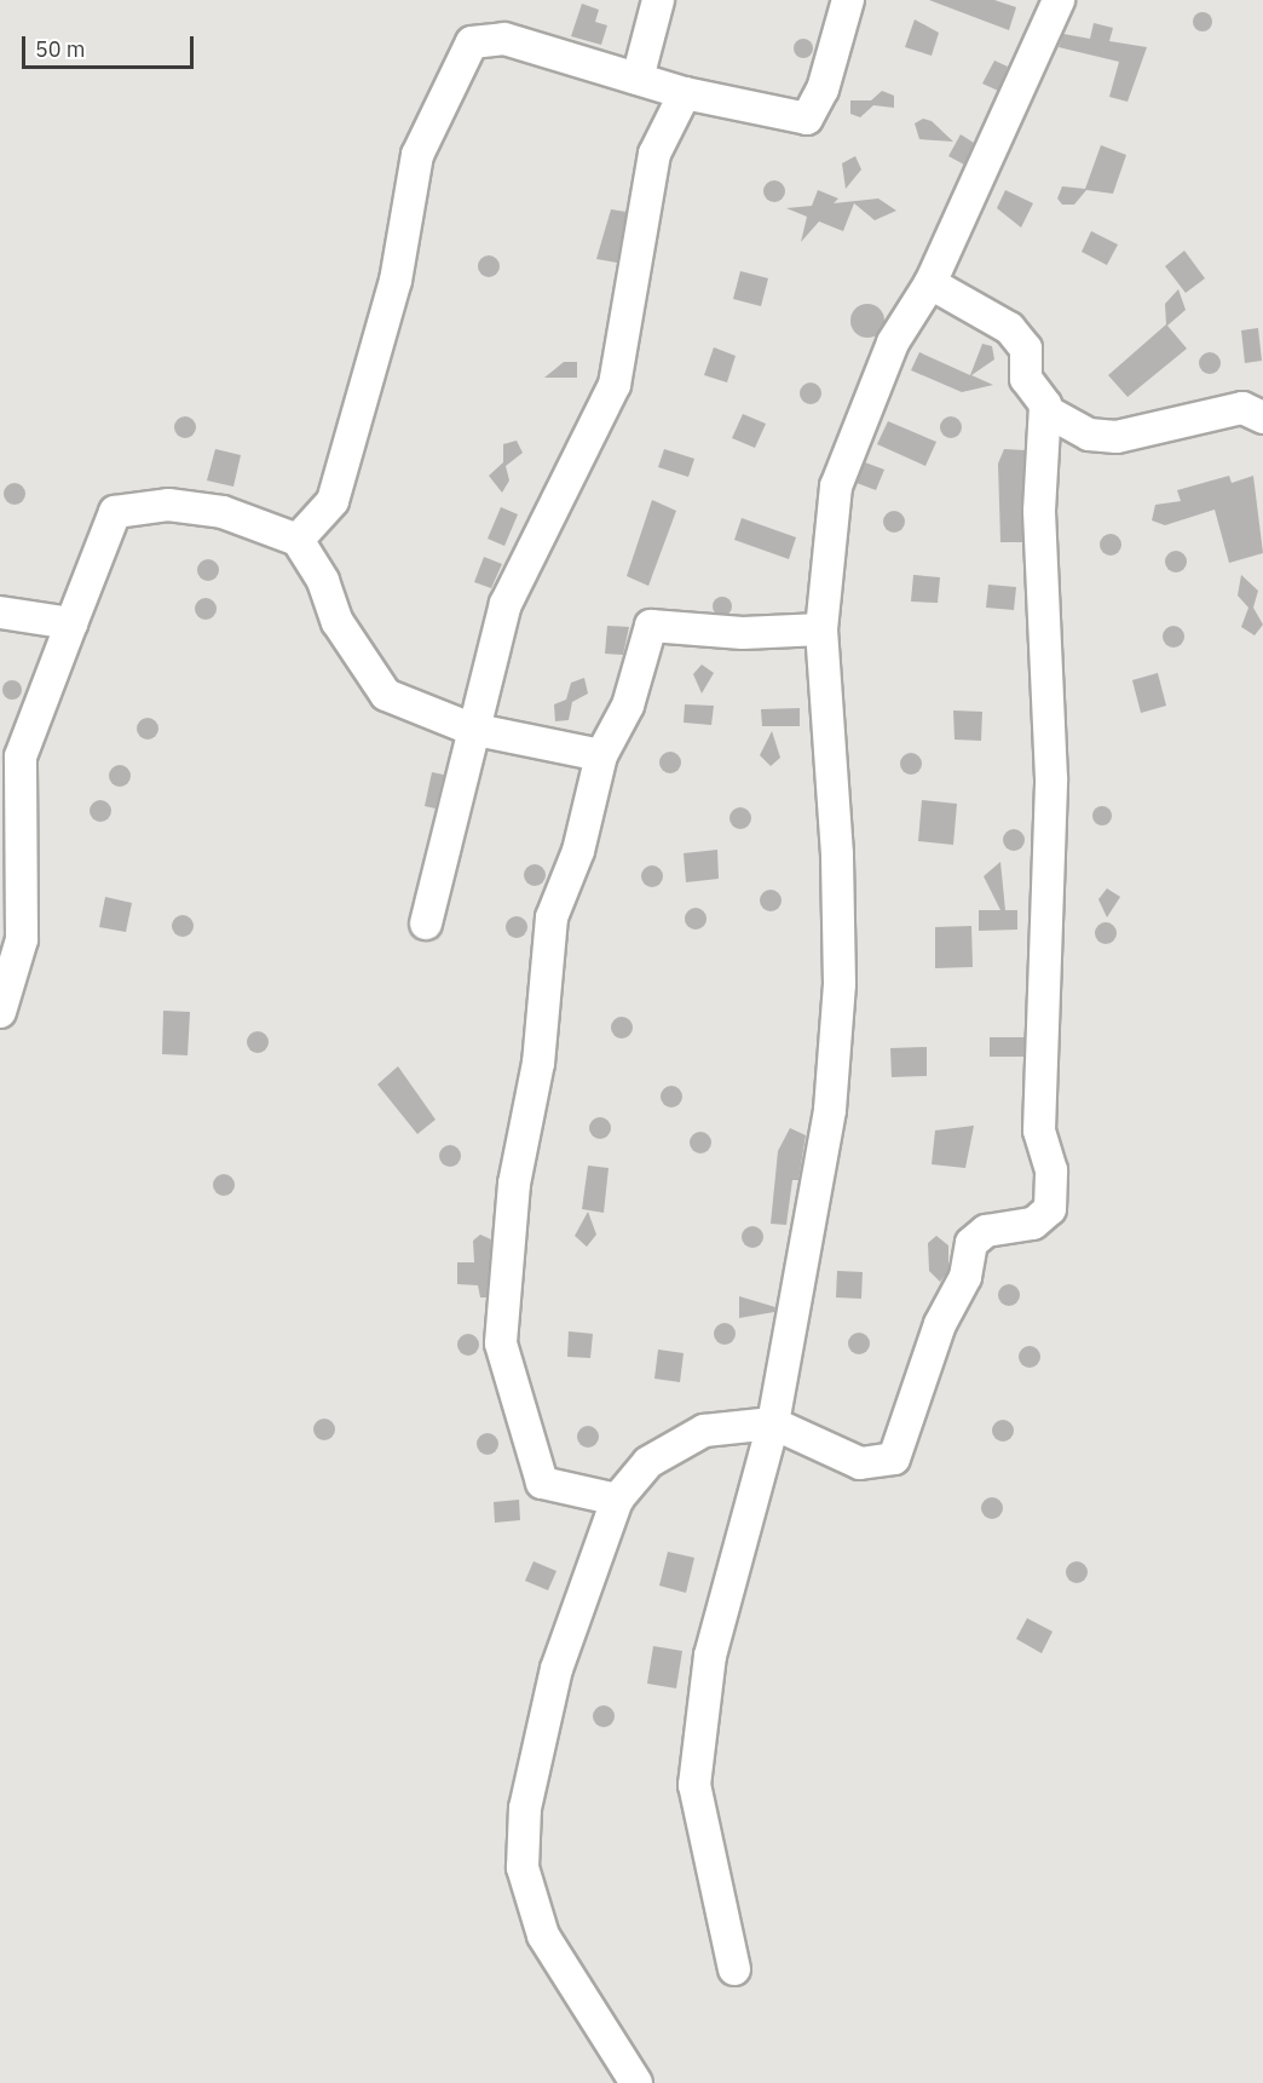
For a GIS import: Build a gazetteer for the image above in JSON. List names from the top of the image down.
{
  "scale_bar": "50 m"
}
